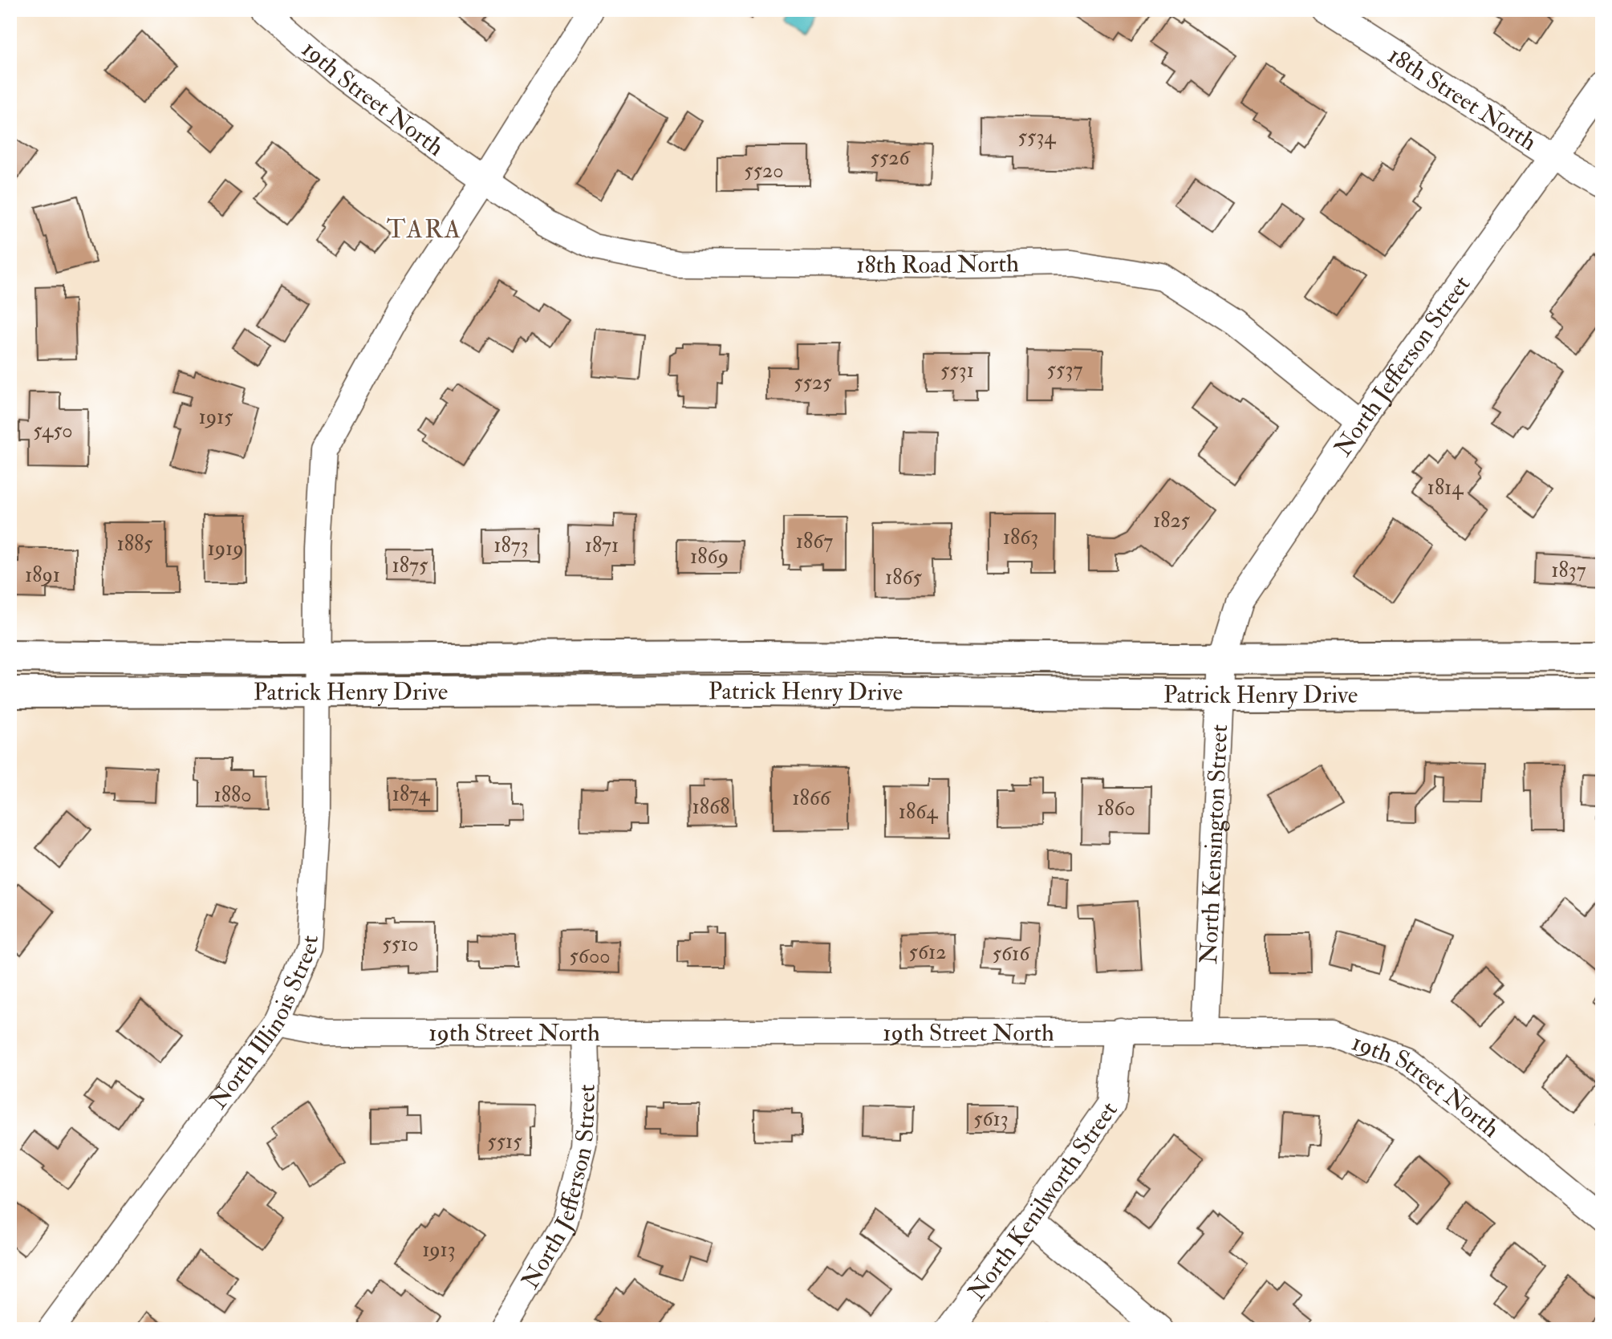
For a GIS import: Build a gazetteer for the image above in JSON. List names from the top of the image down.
{
  "streets": {
    "street": [
      "19th Street North",
      "18th Street North",
      "18th Road North",
      "North Jefferson Street",
      "Patrick Henry Drive",
      "North Kensington Street",
      "North Illinois Street",
      "North Kenilworth Street"
    ]
  },
  "crossings": [
    ["19th Street North", "18th Road North"],
    ["19th Street North", "North Jefferson Street"],
    ["19th Street North", "North Kensington Street"],
    ["19th Street North", "North Illinois Street"],
    ["19th Street North", "North Kenilworth Street"],
    ["18th Street North", "North Jefferson Street"],
    ["18th Road North", "North Jefferson Street"],
    ["18th Road North", "North Illinois Street"],
    ["North Jefferson Street", "Patrick Henry Drive"],
    ["North Jefferson Street", "North Kensington Street"],
    ["Patrick Henry Drive", "North Kensington Street"],
    ["Patrick Henry Drive", "North Illinois Street"]
  ],
  "districts": ["TARA"],
  "house_numbers": [
    "5534",
    "5526",
    "5520",
    "5537",
    "5531",
    "5525",
    "1915",
    "5450",
    "1814",
    "1825",
    "1863",
    "1867",
    "1885",
    "1873",
    "1871",
    "1919",
    "1869",
    "1875",
    "1837",
    "1891",
    "1865",
    "1874",
    "1880",
    "1866",
    "1868",
    "1860",
    "1864",
    "5510",
    "5612",
    "5616",
    "5600",
    "5613",
    "5515",
    "1913"
  ]
}
